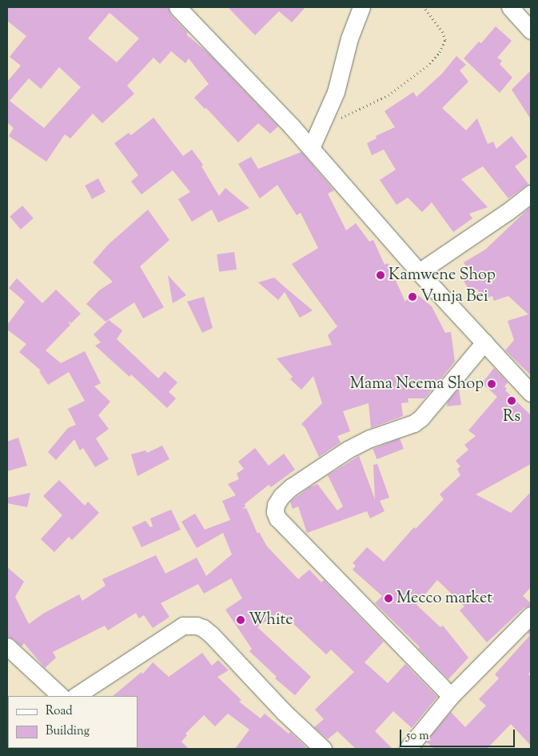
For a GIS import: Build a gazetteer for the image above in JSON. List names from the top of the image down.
{
  "places": [
    "Kamwene Shop",
    "Vunja Bei",
    "Mama Neema Shop",
    "Rs",
    "Mecco market",
    "White"
  ],
  "legend": ["Road", "Building"],
  "scale_bar": "50 m"
}
